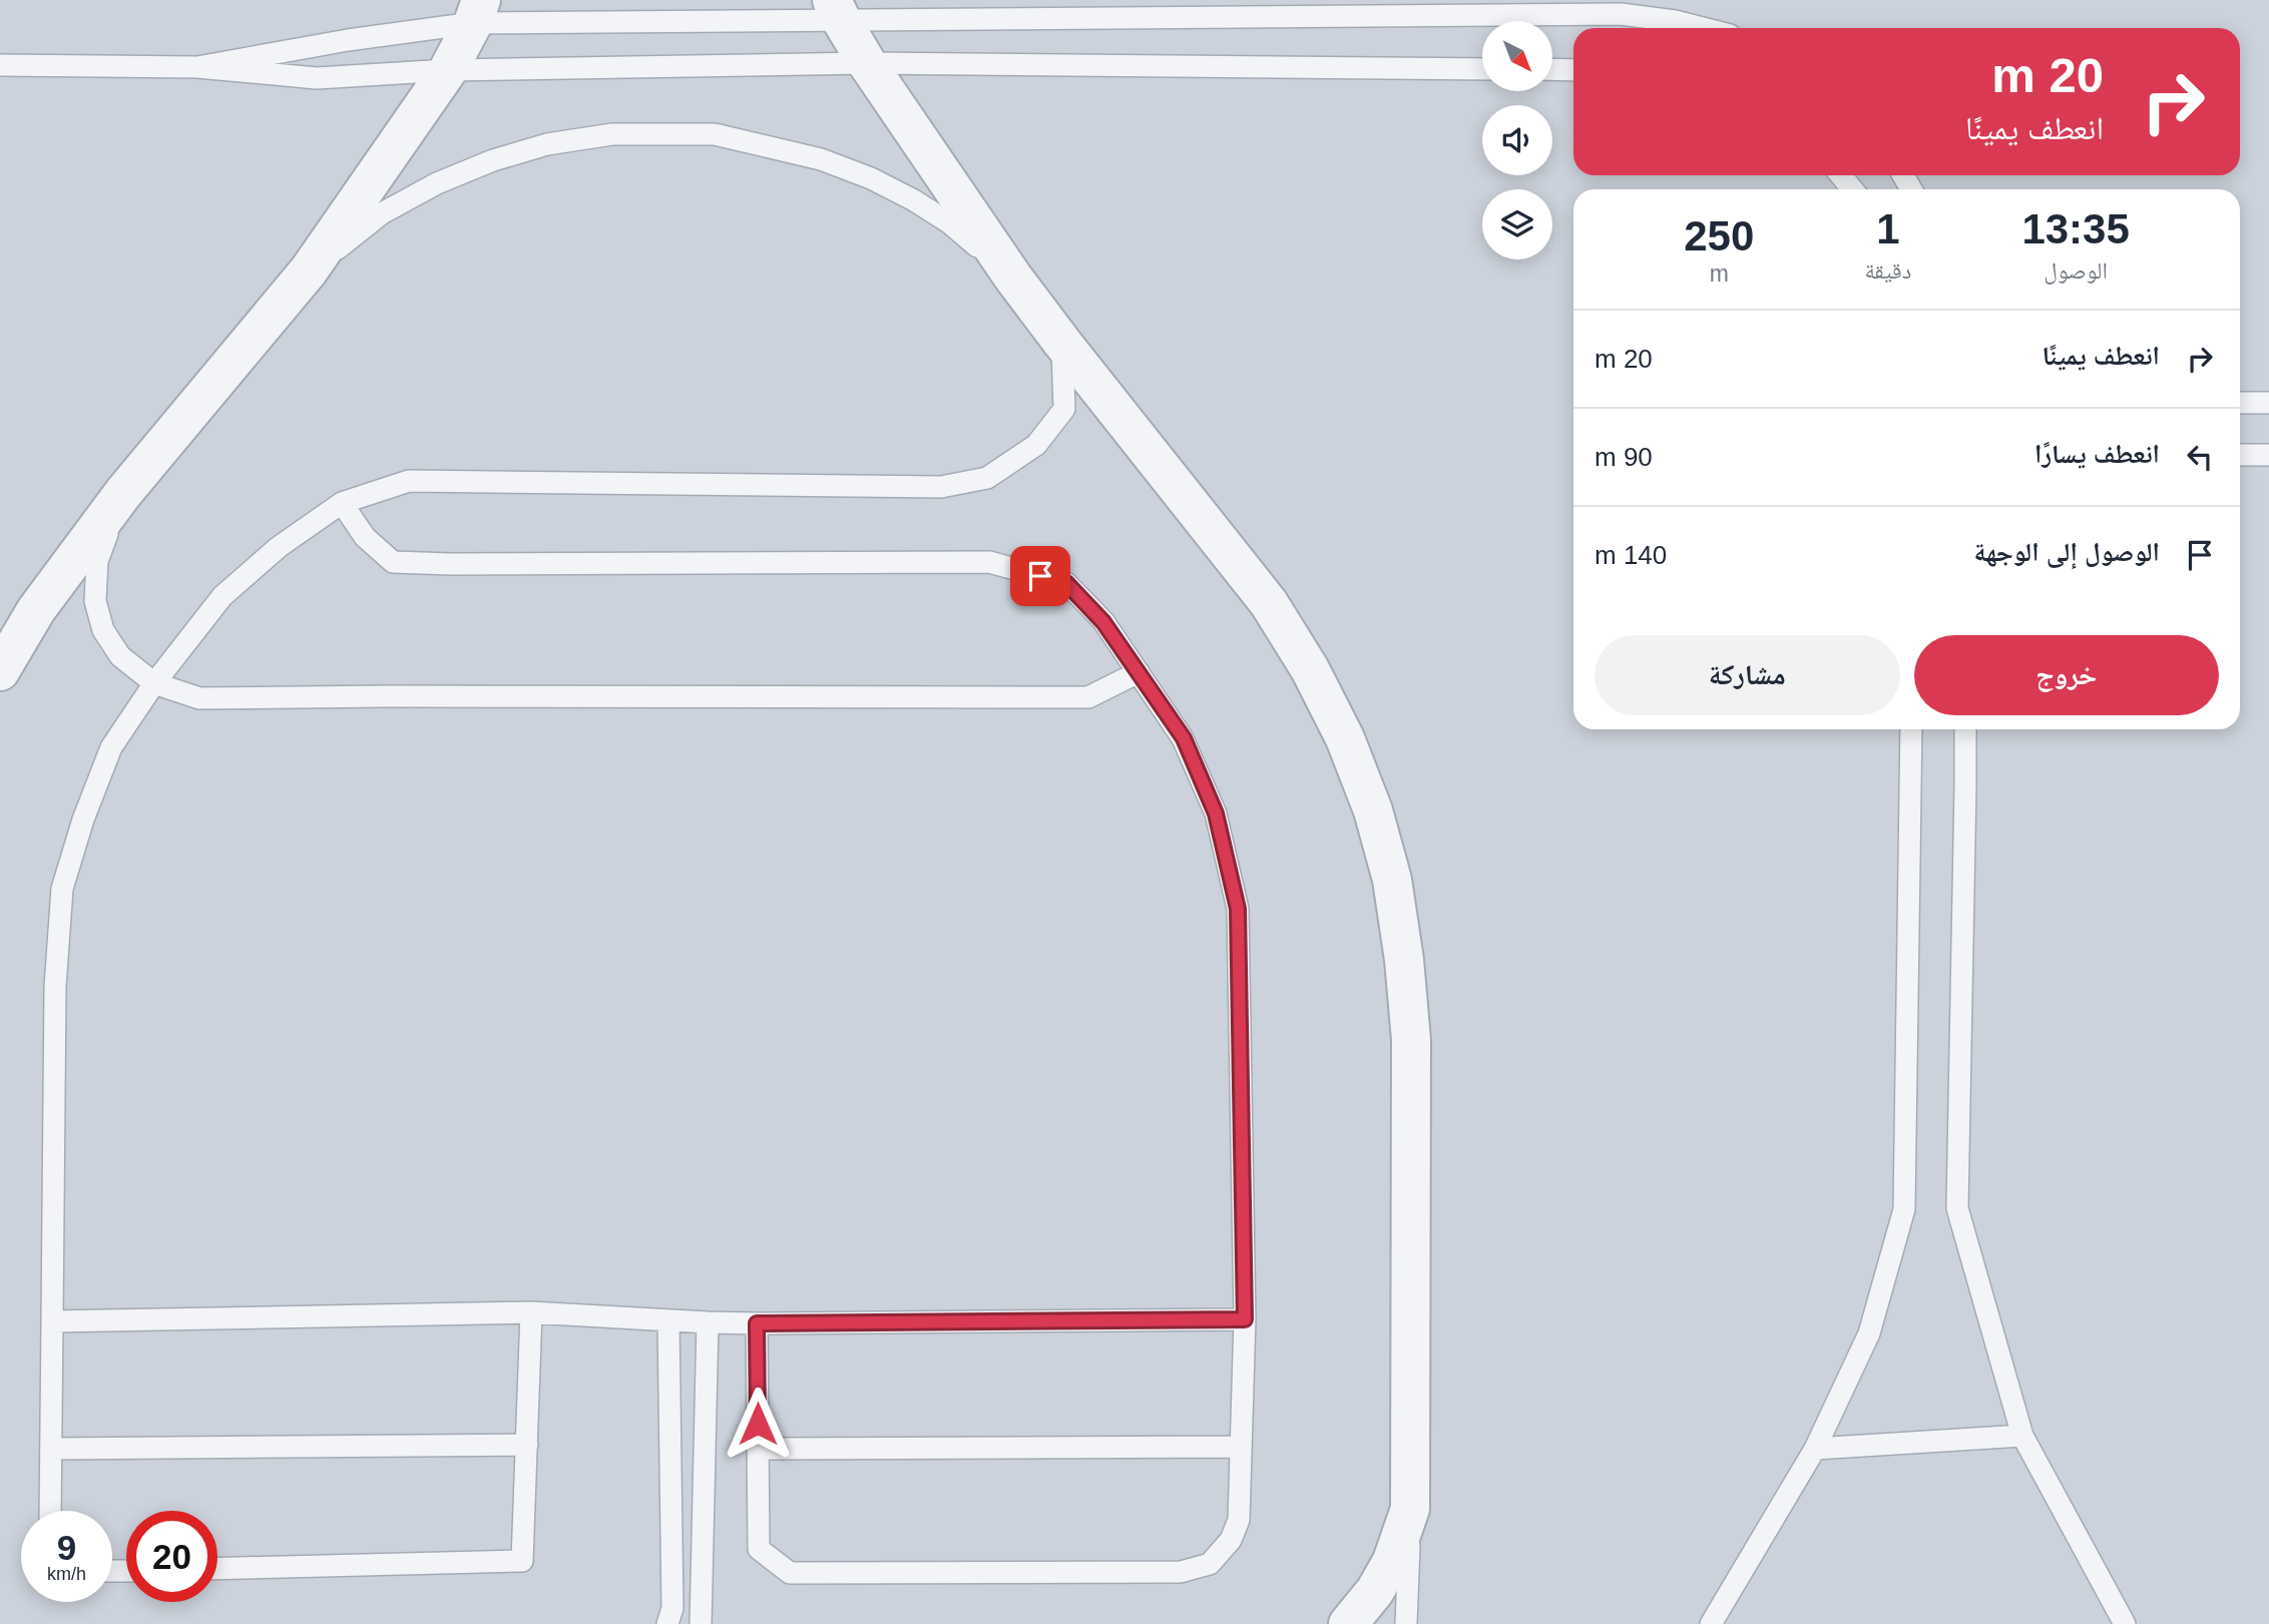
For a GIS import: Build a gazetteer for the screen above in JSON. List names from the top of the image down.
{
  "north": "bottom right",
  "page": {
    "turn": ["20 m", "انعطف يمينًا"],
    "eta": [
      "13:35",
      "الوصول",
      "1",
      "دقيقة",
      "250",
      "m"
    ],
    "list": [
      {
        "name": "انعطف يمينًا",
        "value": "20 m"
      },
      {
        "name": "انعطف يسارًا",
        "value": "90 m"
      },
      {
        "name": "الوصول إلى الوجهة",
        "value": "140 m"
      }
    ],
    "buttons": ["خروج", "مشاركة"],
    "speed": "9 km/h",
    "limit": "20"
  }
}
